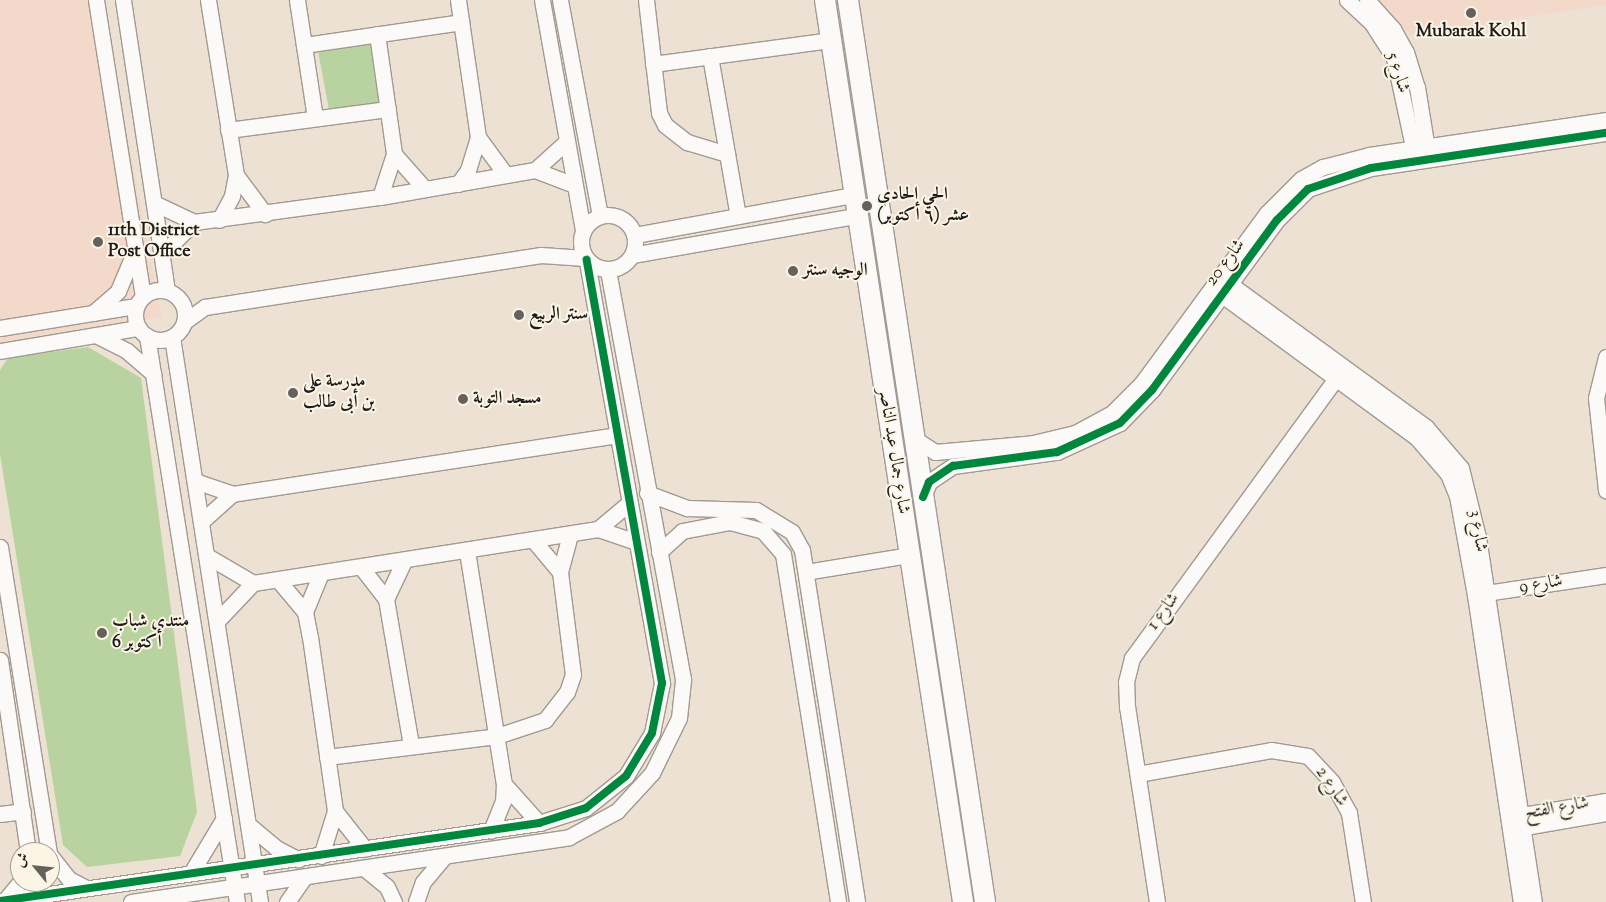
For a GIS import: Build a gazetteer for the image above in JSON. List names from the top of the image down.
{
  "streets": {
    "main road": ["شارع جمال عبد الناصر"],
    "street": [
      "شارع 5",
      "شارع 20",
      "شارع 3",
      "شارع 9",
      "شارع 1",
      "شارع 2",
      "شارع الفتح"
    ]
  },
  "crossings": [
    ["شارع 5", "شارع 20"],
    ["شارع 20", "شارع جمال عبد الناصر"],
    ["شارع 20", "شارع 3"],
    ["شارع 3", "شارع 9"],
    ["شارع 3", "شارع 1"],
    ["شارع 3", "شارع الفتح"],
    ["شارع 1", "شارع 2"]
  ],
  "places": [
    "Mubarak Kohl",
    "الحي الحادي عشر (٦ أكتوبر)",
    "11th District Post Office",
    "الوجيه سنتر",
    "سنتر الربيع",
    "مدرسة على بن أبى طالب",
    "مسجد التوبة",
    "منتدى شباب 6 أكتوبر"
  ],
  "north": "top left"
}
